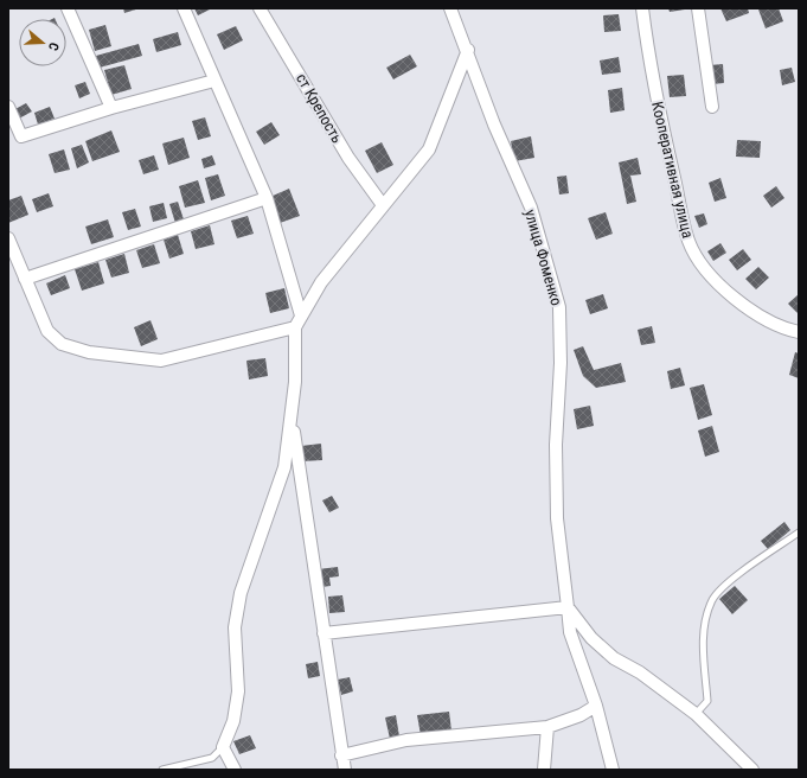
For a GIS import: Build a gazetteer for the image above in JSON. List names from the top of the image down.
{
  "streets": {
    "street": ["ст Крепость", "Кооперативная улица", "улица Фоменко"]
  },
  "north": "right"
}
